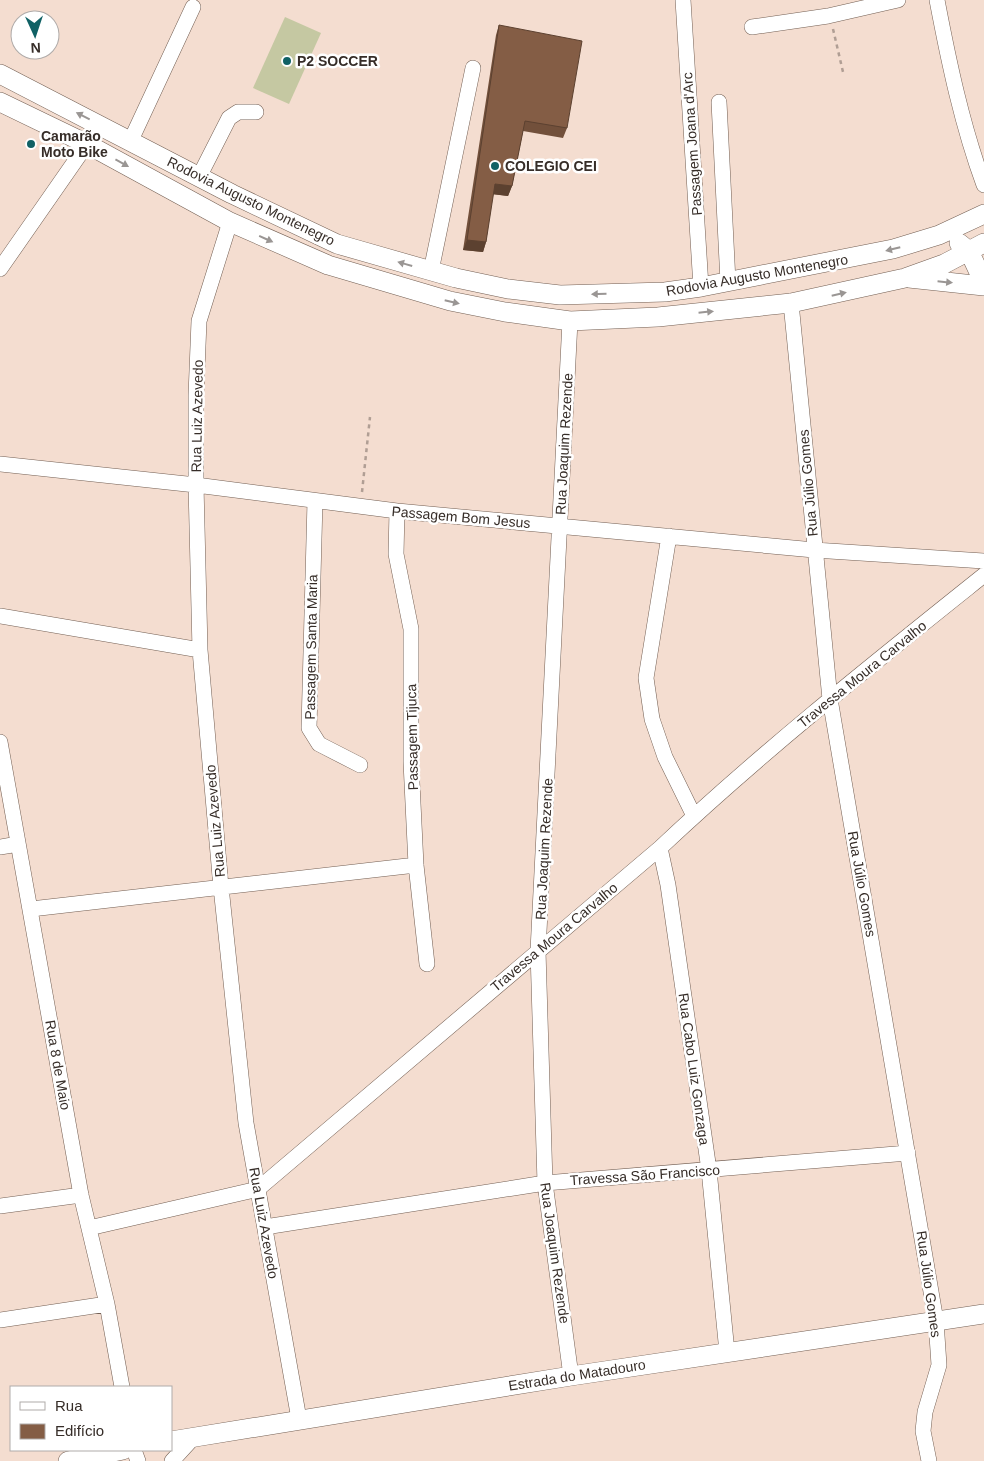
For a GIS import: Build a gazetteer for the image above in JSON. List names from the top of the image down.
{
  "streets": {
    "main road": ["Rodovia Augusto Montenegro", "Estrada do Matadouro"],
    "street": [
      "Passagem Joana d'Arc",
      "Rua Luiz Azevedo",
      "Rua Joaquim Rezende",
      "Rua Júlio Gomes",
      "Passagem Bom Jesus",
      "Passagem Santa Maria",
      "Travessa Moura Carvalho",
      "Passagem Tijuca",
      "Rua 8 de Maio",
      "Rua Cabo Luiz Gonzaga",
      "Travessa São Francisco"
    ]
  },
  "crossings": [
    ["Passagem Joana d'Arc", "Rodovia Augusto Montenegro"],
    ["Rodovia Augusto Montenegro", "Rua Luiz Azevedo"],
    ["Rodovia Augusto Montenegro", "Rua Joaquim Rezende"],
    ["Rodovia Augusto Montenegro", "Rua Júlio Gomes"],
    ["Rua Luiz Azevedo", "Passagem Bom Jesus"],
    ["Rua Luiz Azevedo", "Travessa Moura Carvalho"],
    ["Rua Luiz Azevedo", "Travessa São Francisco"],
    ["Rua Luiz Azevedo", "Estrada do Matadouro"],
    ["Rua Joaquim Rezende", "Passagem Bom Jesus"],
    ["Rua Joaquim Rezende", "Travessa Moura Carvalho"],
    ["Rua Joaquim Rezende", "Travessa São Francisco"],
    ["Rua Joaquim Rezende", "Estrada do Matadouro"],
    ["Rua Júlio Gomes", "Passagem Bom Jesus"],
    ["Rua Júlio Gomes", "Travessa Moura Carvalho"],
    ["Rua Júlio Gomes", "Travessa São Francisco"],
    ["Rua Júlio Gomes", "Estrada do Matadouro"],
    ["Passagem Bom Jesus", "Passagem Santa Maria"],
    ["Passagem Bom Jesus", "Passagem Tijuca"],
    ["Travessa Moura Carvalho", "Rua 8 de Maio"],
    ["Travessa Moura Carvalho", "Rua Cabo Luiz Gonzaga"],
    ["Rua Cabo Luiz Gonzaga", "Travessa São Francisco"],
    ["Rua Cabo Luiz Gonzaga", "Estrada do Matadouro"]
  ],
  "places": ["P2 SOCCER", "Camarão Moto Bike", "COLEGIO CEI"],
  "legend": ["Rua", "Edifício"],
  "north": "bottom"
}
